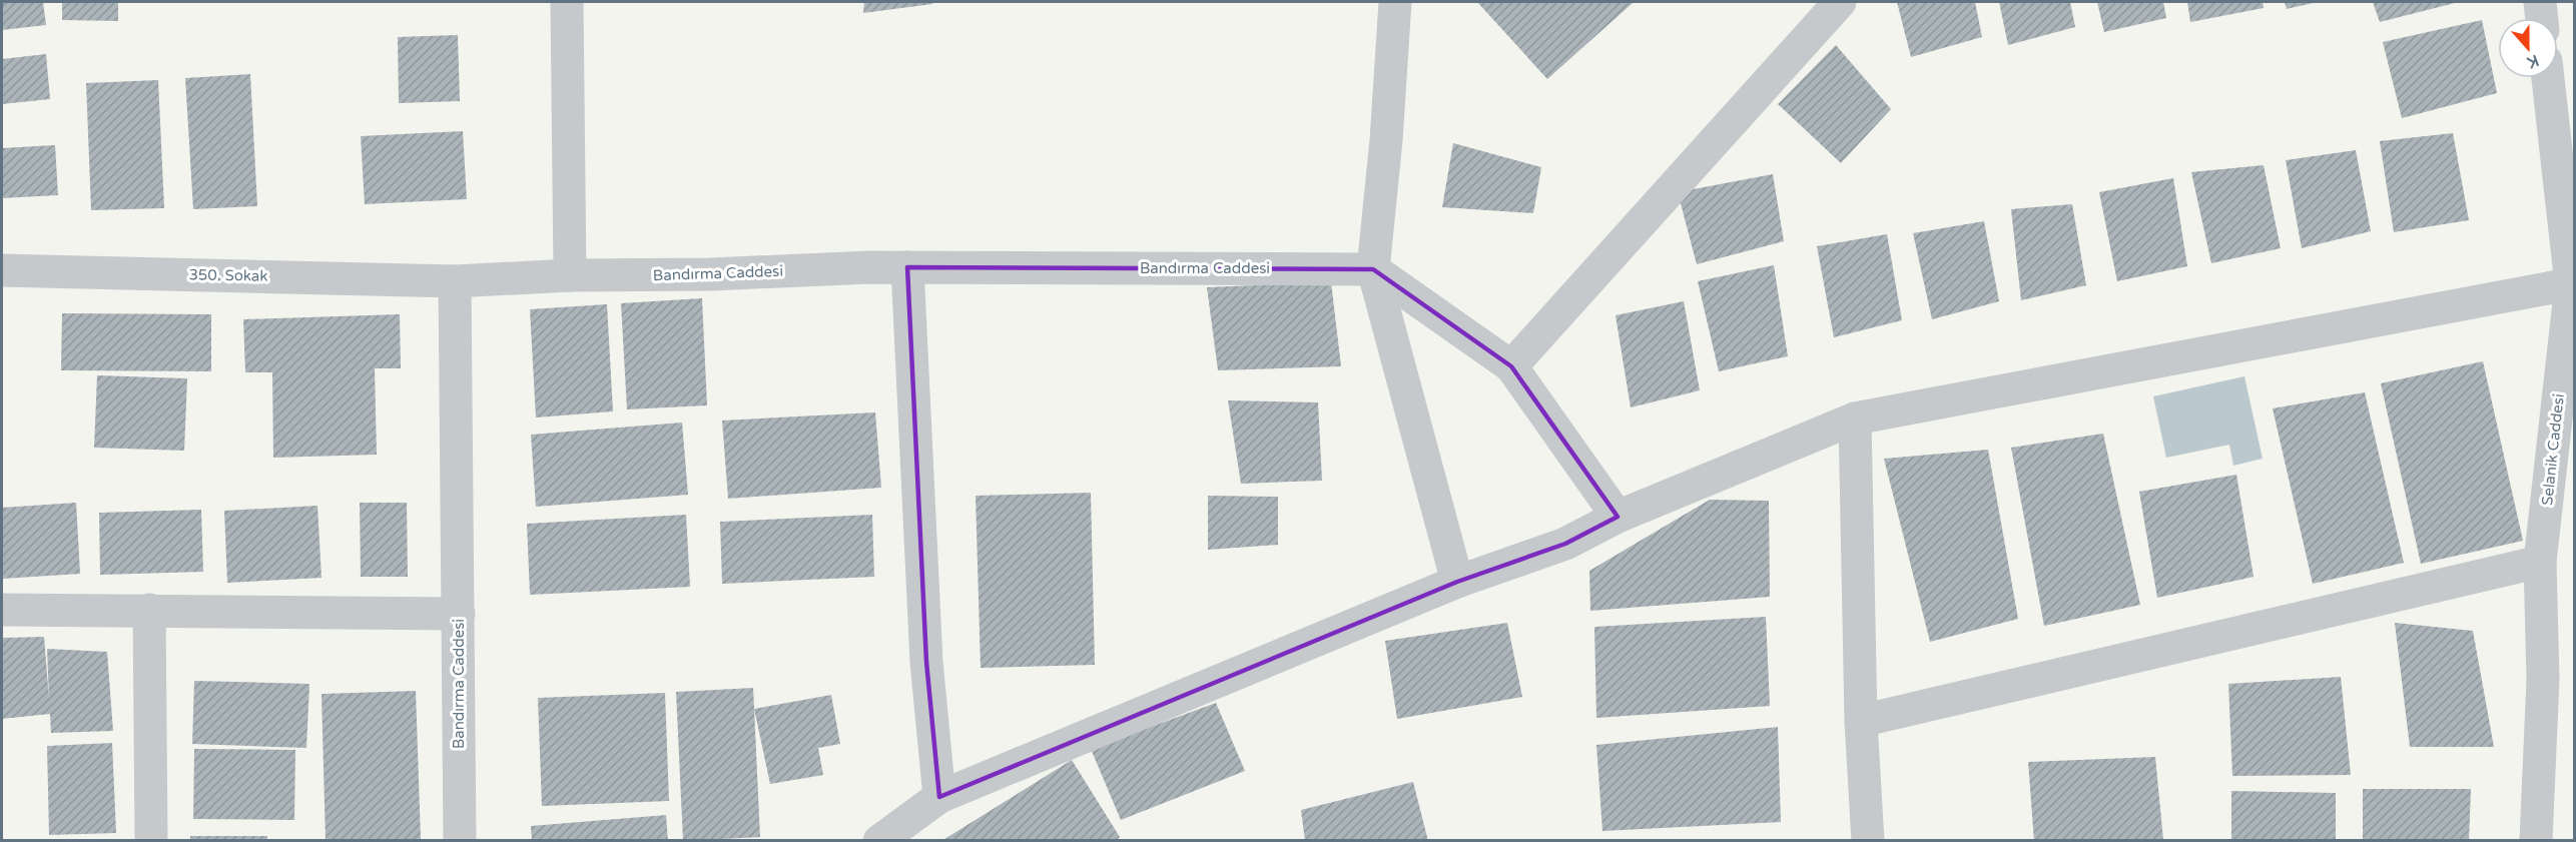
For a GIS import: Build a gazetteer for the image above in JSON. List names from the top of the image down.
{
  "streets": {
    "street": ["Bandırma Caddesi", "350. Sokak", "Selanik Caddesi"]
  },
  "crossings": [
    ["Bandırma Caddesi", "350. Sokak"]
  ],
  "north": "bottom"
}
